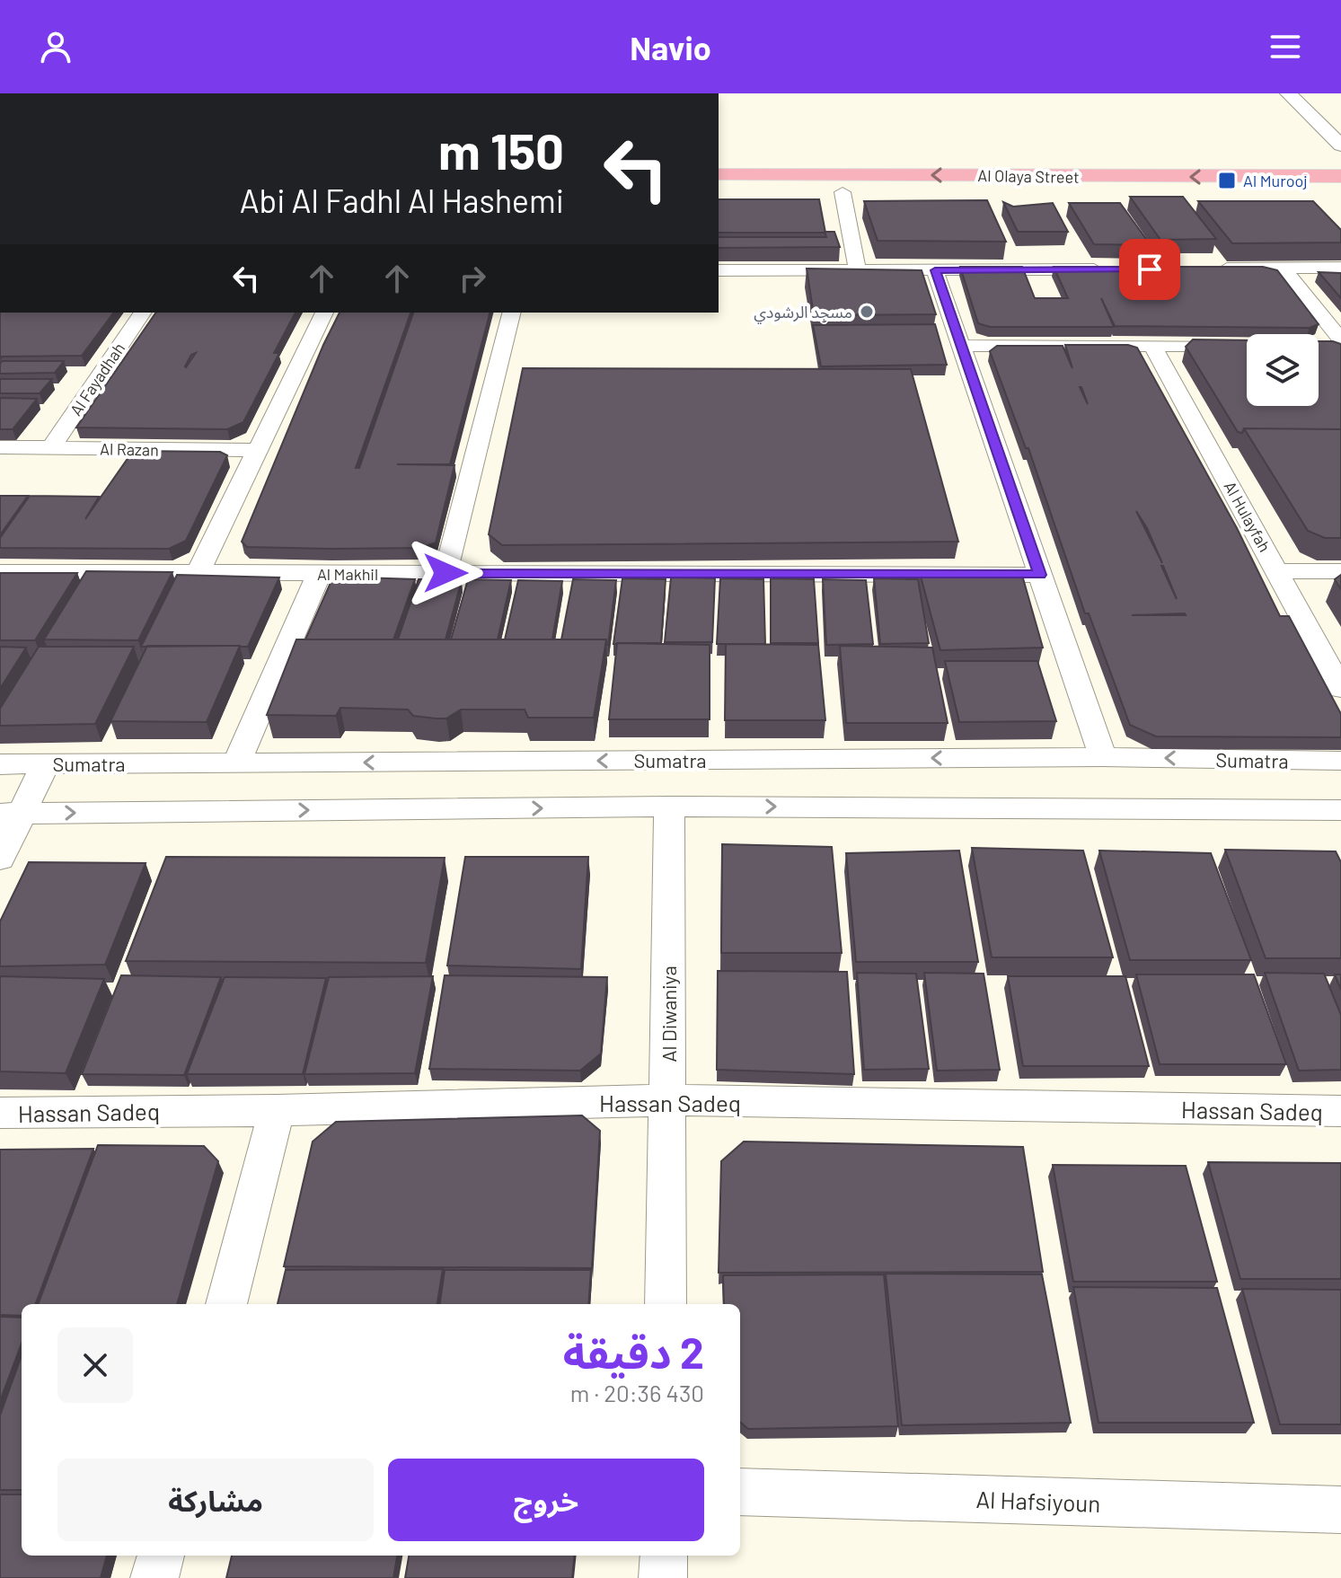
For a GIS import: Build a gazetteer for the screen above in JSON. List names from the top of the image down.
{
  "streets": {
    "main road": ["Al Olaya Street"],
    "street": [
      "Al Fayadhah",
      "Al Razan",
      "Al Hulayfah",
      "Al Makhil",
      "Sumatra",
      "Al Diwaniya",
      "Hassan Sadeq",
      "Al Hafsiyoun"
    ]
  },
  "crossings": [
    ["Al Fayadhah", "Al Razan"],
    ["Al Diwaniya", "Hassan Sadeq"]
  ],
  "places": {
    "transit": ["Al Murooj"],
    "other": ["مسجد الرشودي"]
  },
  "page": {
    "header": "Navio",
    "turn": ["150 m", "Abi Al Fadhl Al Hashemi"],
    "heading": ["2 دقيقة", "430 m · 20:36"],
    "buttons": ["خروج", "مشاركة"]
  }
}
